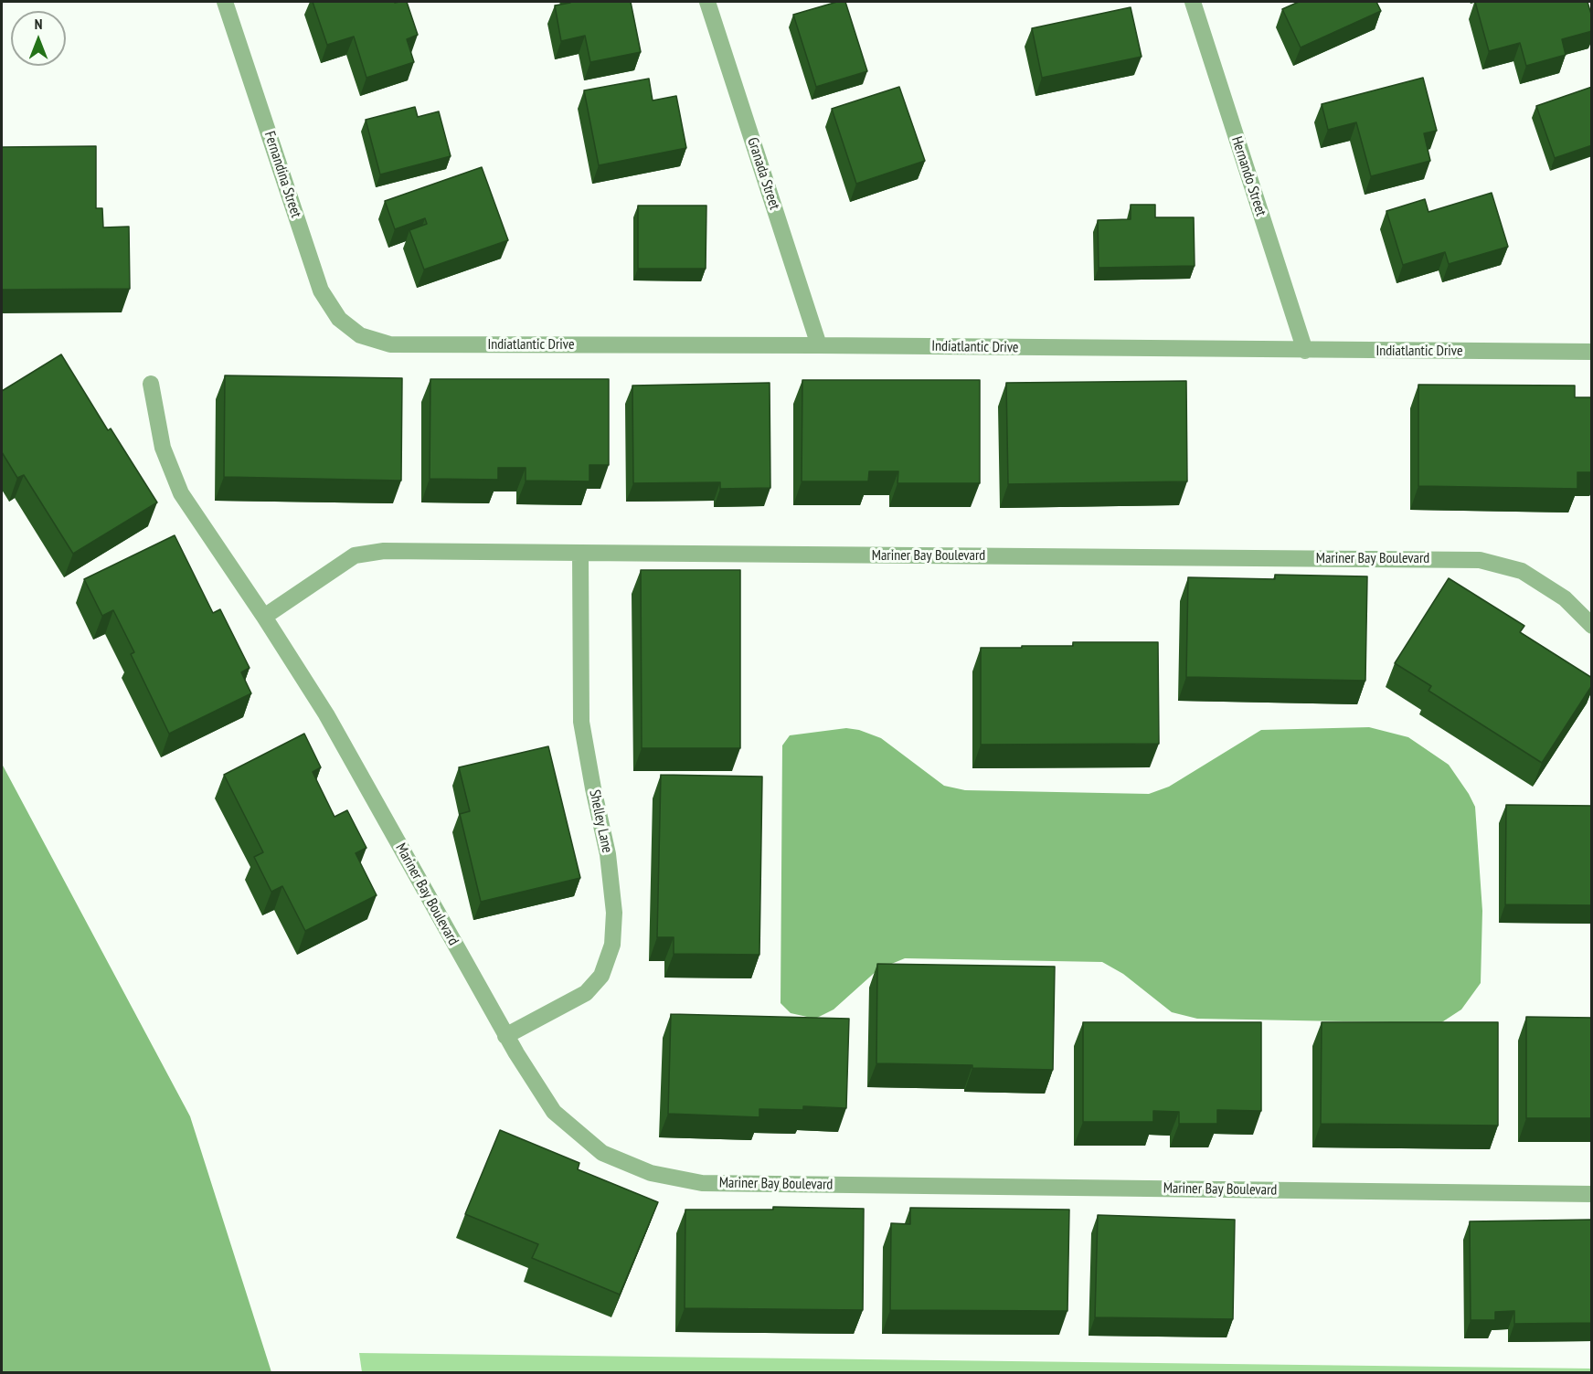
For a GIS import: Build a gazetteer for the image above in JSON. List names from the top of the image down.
{
  "streets": {
    "street": [
      "Granada Street",
      "Fernandina Street",
      "Hernando Street",
      "Indiatlantic Drive",
      "Mariner Bay Boulevard",
      "Shelley Lane"
    ]
  },
  "crossings": [
    ["Granada Street", "Indiatlantic Drive"],
    ["Fernandina Street", "Indiatlantic Drive"],
    ["Hernando Street", "Indiatlantic Drive"],
    ["Mariner Bay Boulevard", "Shelley Lane"]
  ],
  "north": "top"
}
